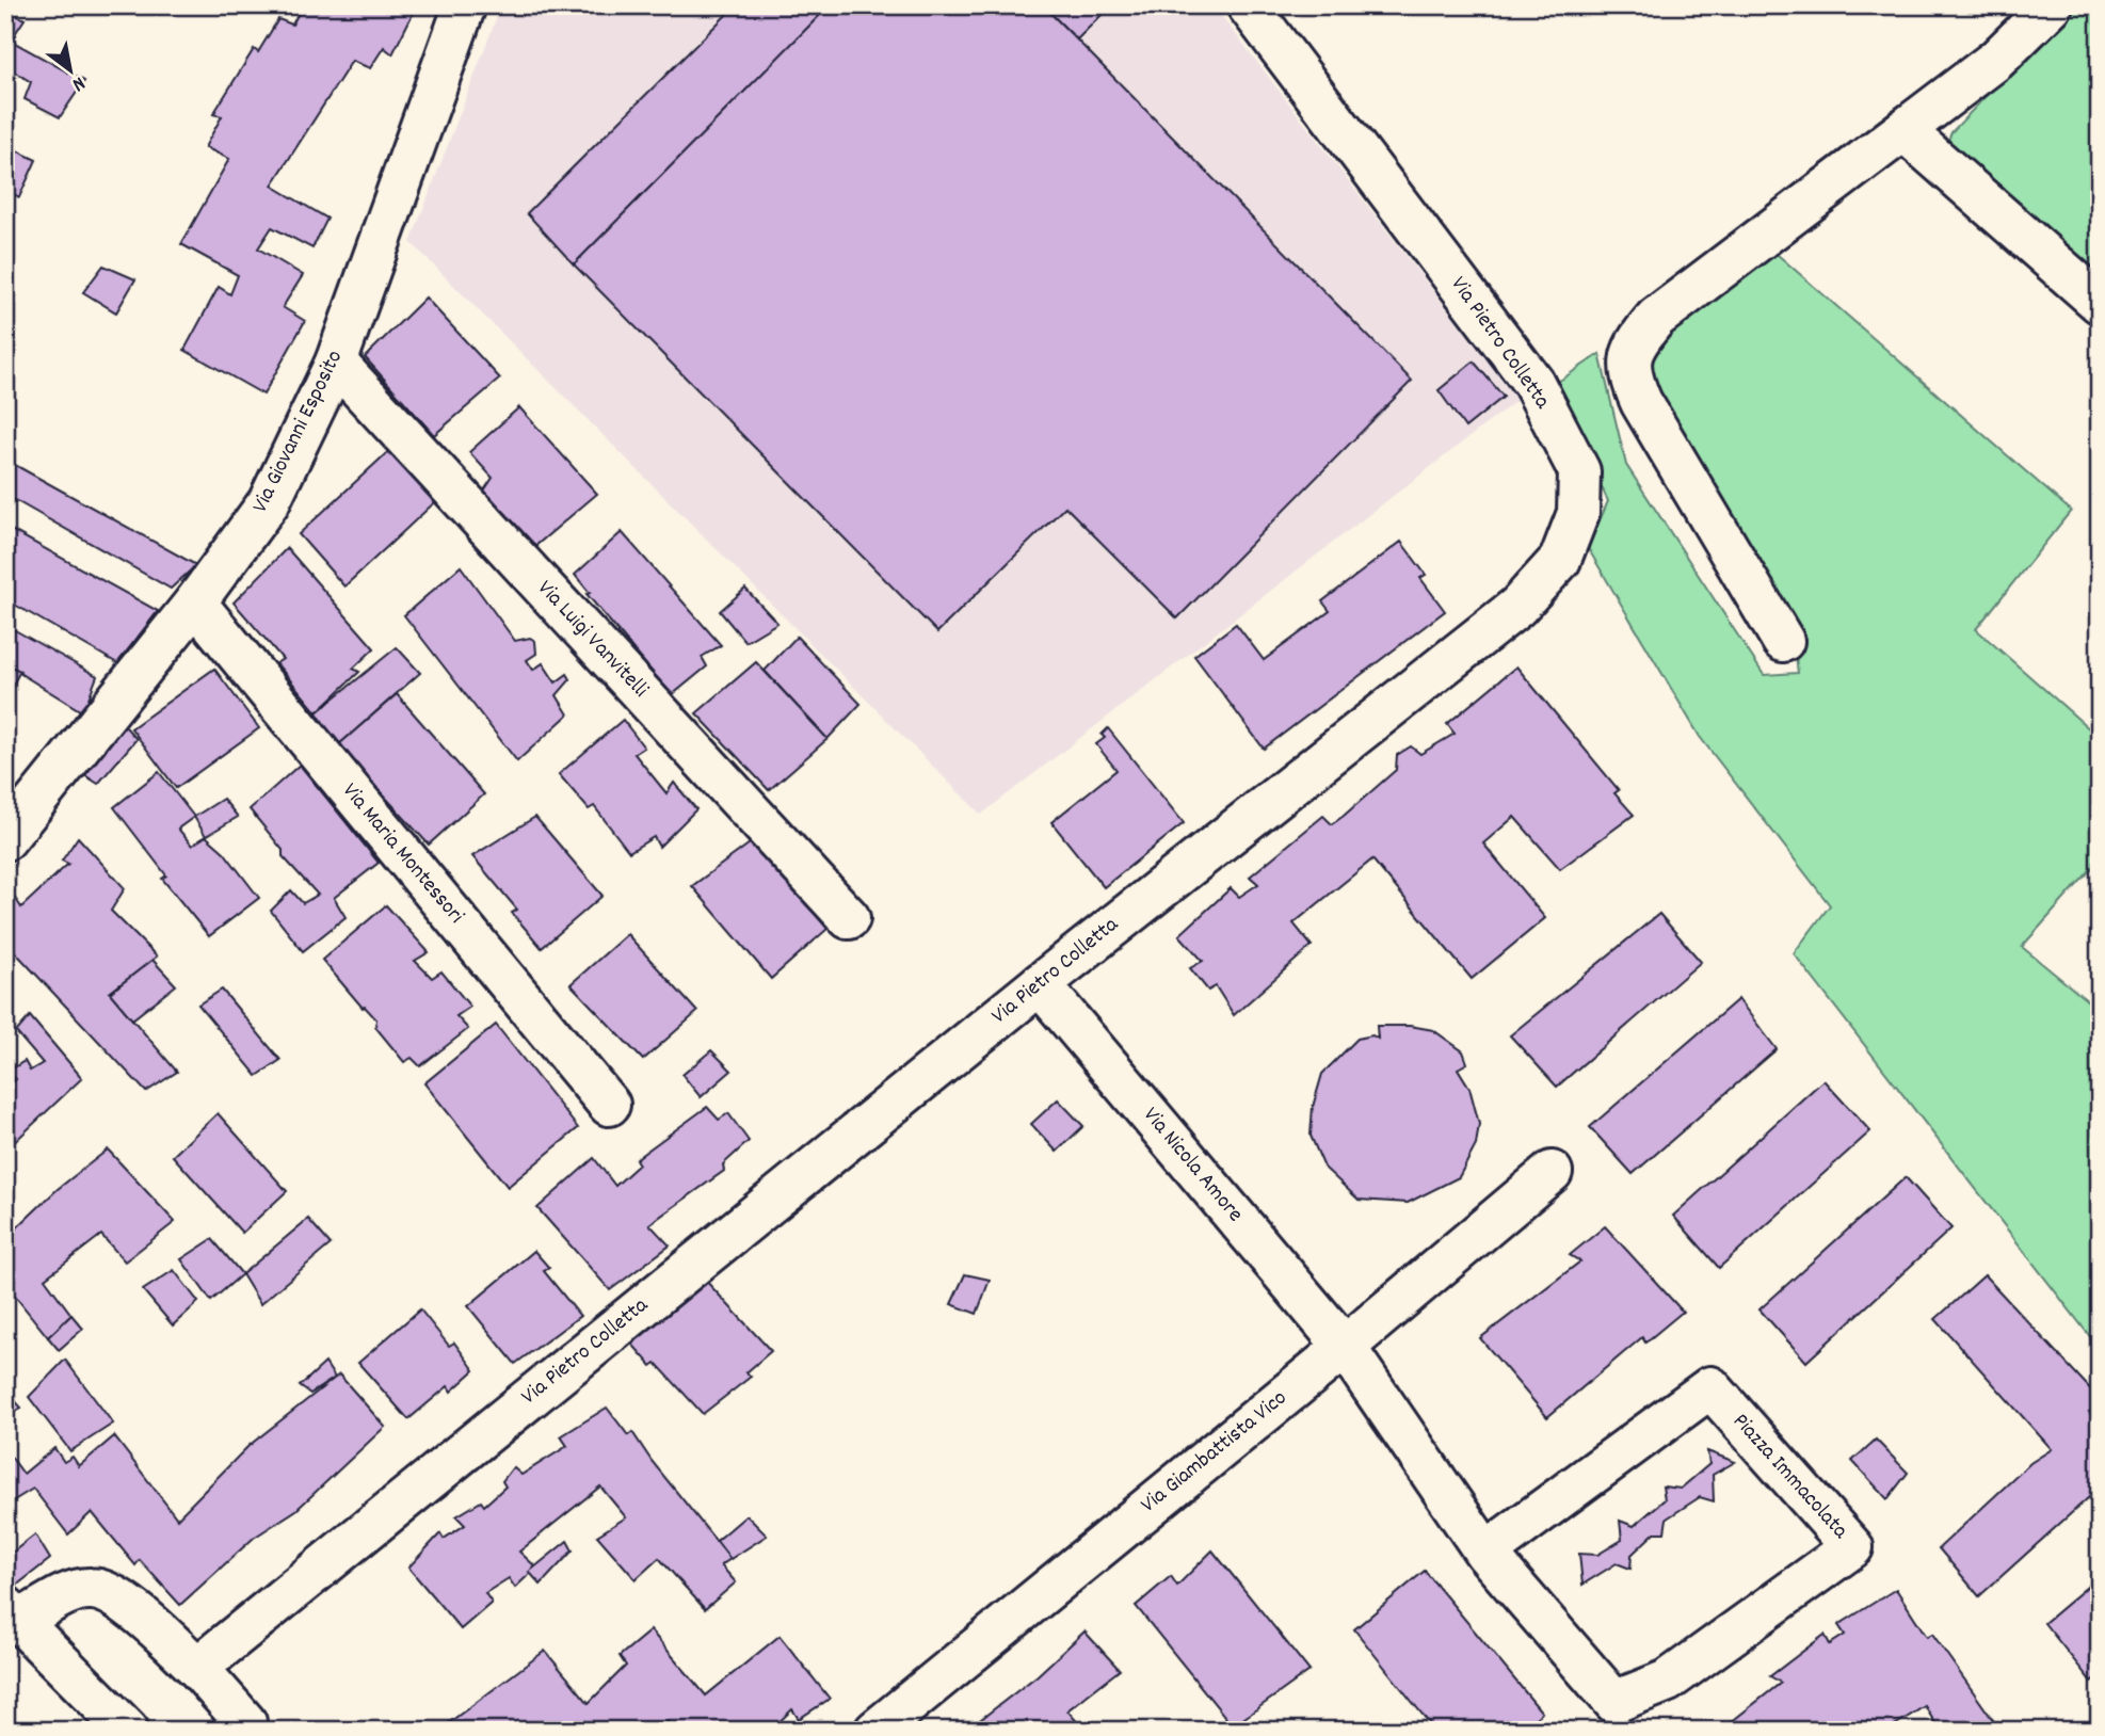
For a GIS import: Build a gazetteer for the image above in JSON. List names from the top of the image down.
{
  "streets": {
    "street": [
      "Via Pietro Colletta",
      "Via Giovanni Esposito",
      "Via Luigi Vanvitelli",
      "Via Maria Montessori",
      "Via Nicola Amore",
      "Via Giambattista Vico",
      "Piazza Immacolata"
    ]
  },
  "crossings": [
    ["Via Pietro Colletta", "Via Nicola Amore"],
    ["Via Giovanni Esposito", "Via Luigi Vanvitelli"],
    ["Via Giovanni Esposito", "Via Maria Montessori"],
    ["Via Nicola Amore", "Via Giambattista Vico"],
    ["Via Nicola Amore", "Piazza Immacolata"],
    ["Via Giambattista Vico", "Piazza Immacolata"]
  ],
  "north": "bottom right"
}
